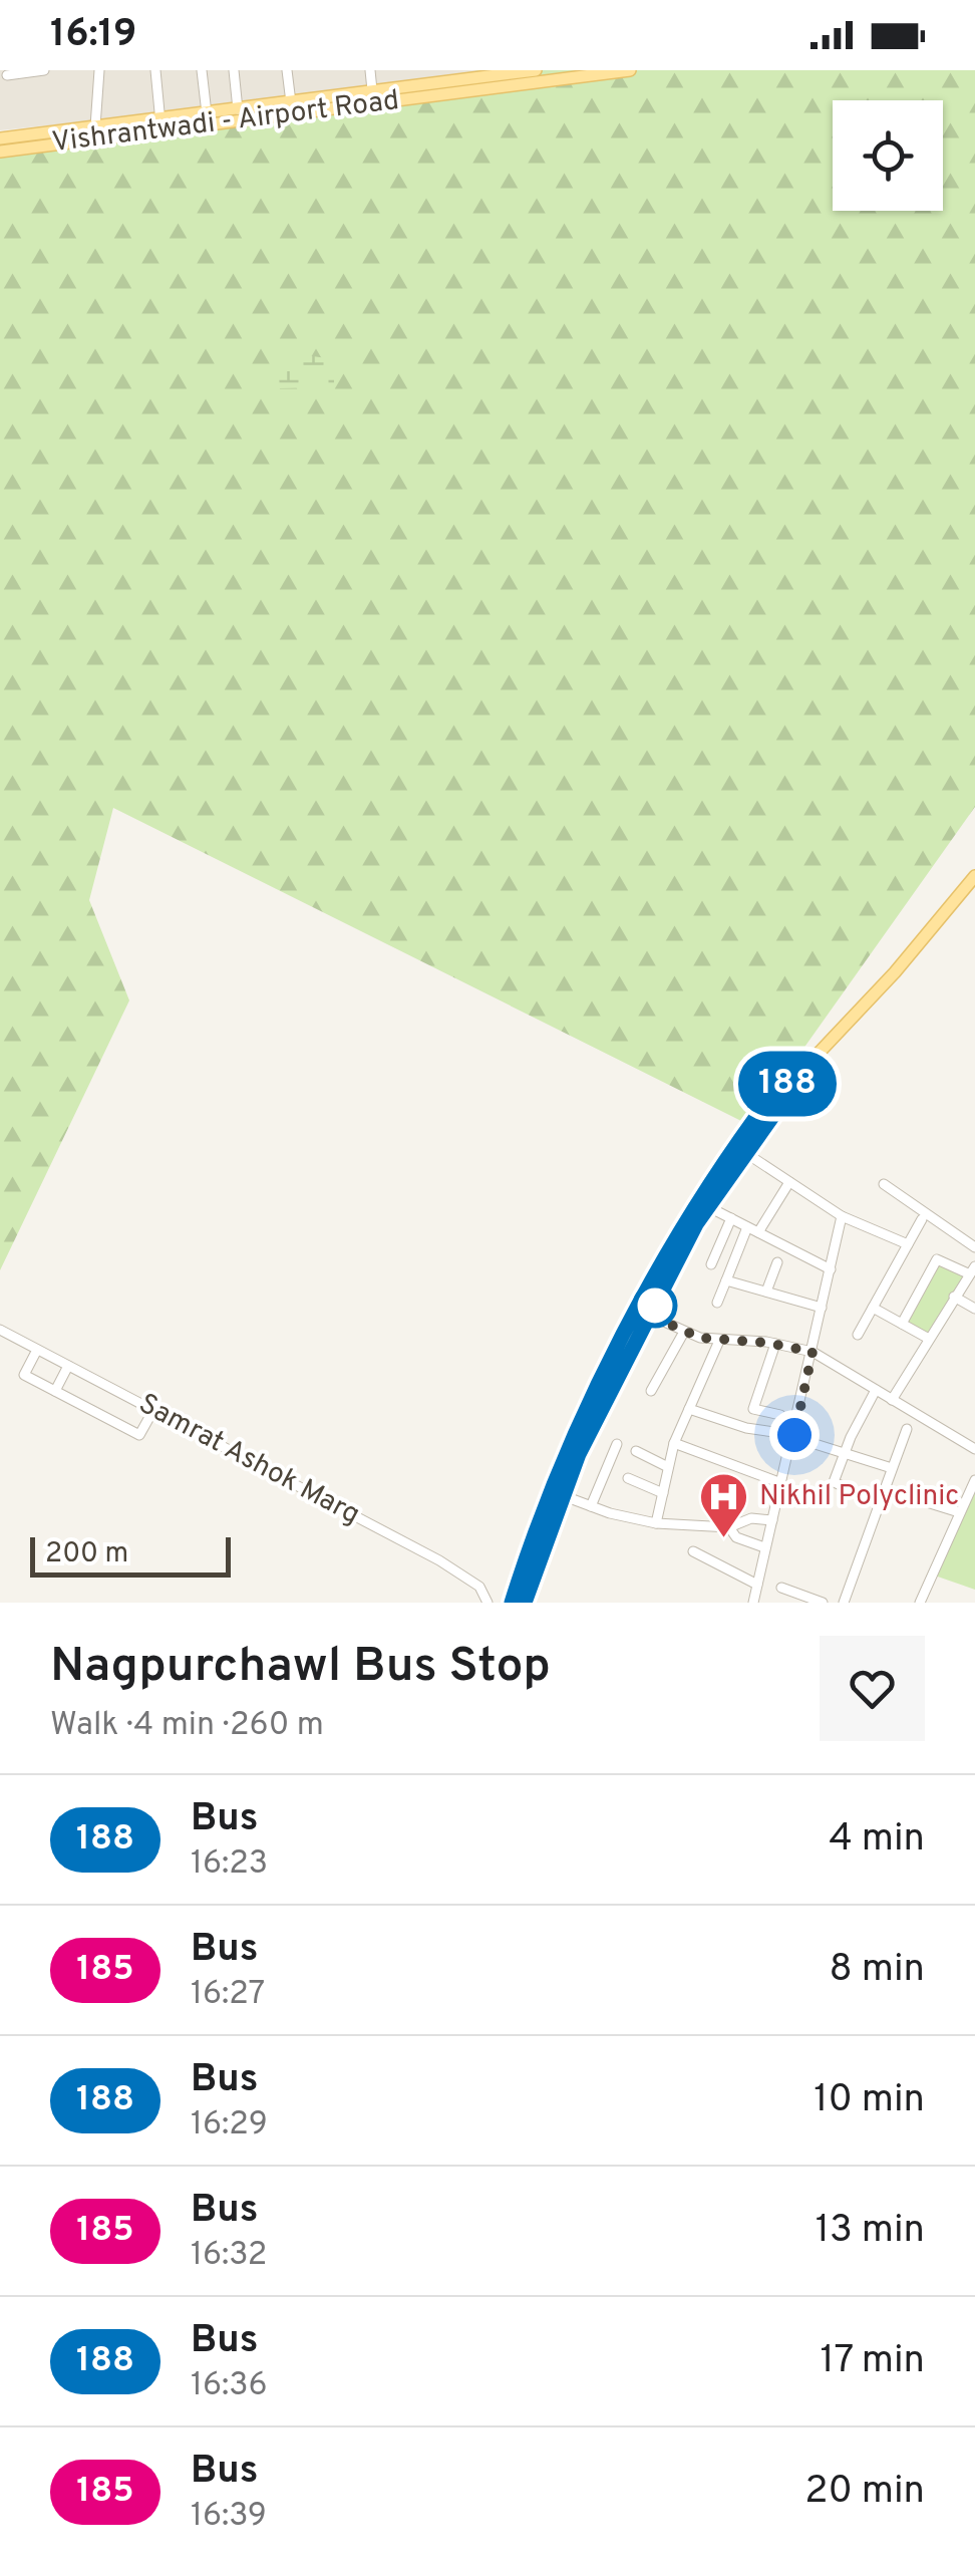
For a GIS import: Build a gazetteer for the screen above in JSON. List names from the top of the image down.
{
  "streets": {
    "main road": ["Vishrantwadi - Airport Road"],
    "street": ["Samrat Ashok Marg"]
  },
  "places": {
    "hospital": ["Nikhil Polyclinic"]
  },
  "lines": ["bus line 188"],
  "scale_bar": "200 m",
  "page": {
    "status": "16:19",
    "on_map": "188",
    "scale": "200 m",
    "heading": ["Nagpurchawl Bus Stop", "Walk · 4 min · 260 m"],
    "list": [
      {
        "mark": "188",
        "name": "Bus",
        "note": "16:23",
        "value": "4 min"
      },
      {
        "mark": "185",
        "name": "Bus",
        "note": "16:27",
        "value": "8 min"
      },
      {
        "mark": "188",
        "name": "Bus",
        "note": "16:29",
        "value": "10 min"
      },
      {
        "mark": "185",
        "name": "Bus",
        "note": "16:32",
        "value": "13 min"
      },
      {
        "mark": "188",
        "name": "Bus",
        "note": "16:36",
        "value": "17 min"
      },
      {
        "mark": "185",
        "name": "Bus",
        "note": "16:39",
        "value": "20 min"
      }
    ]
  }
}
